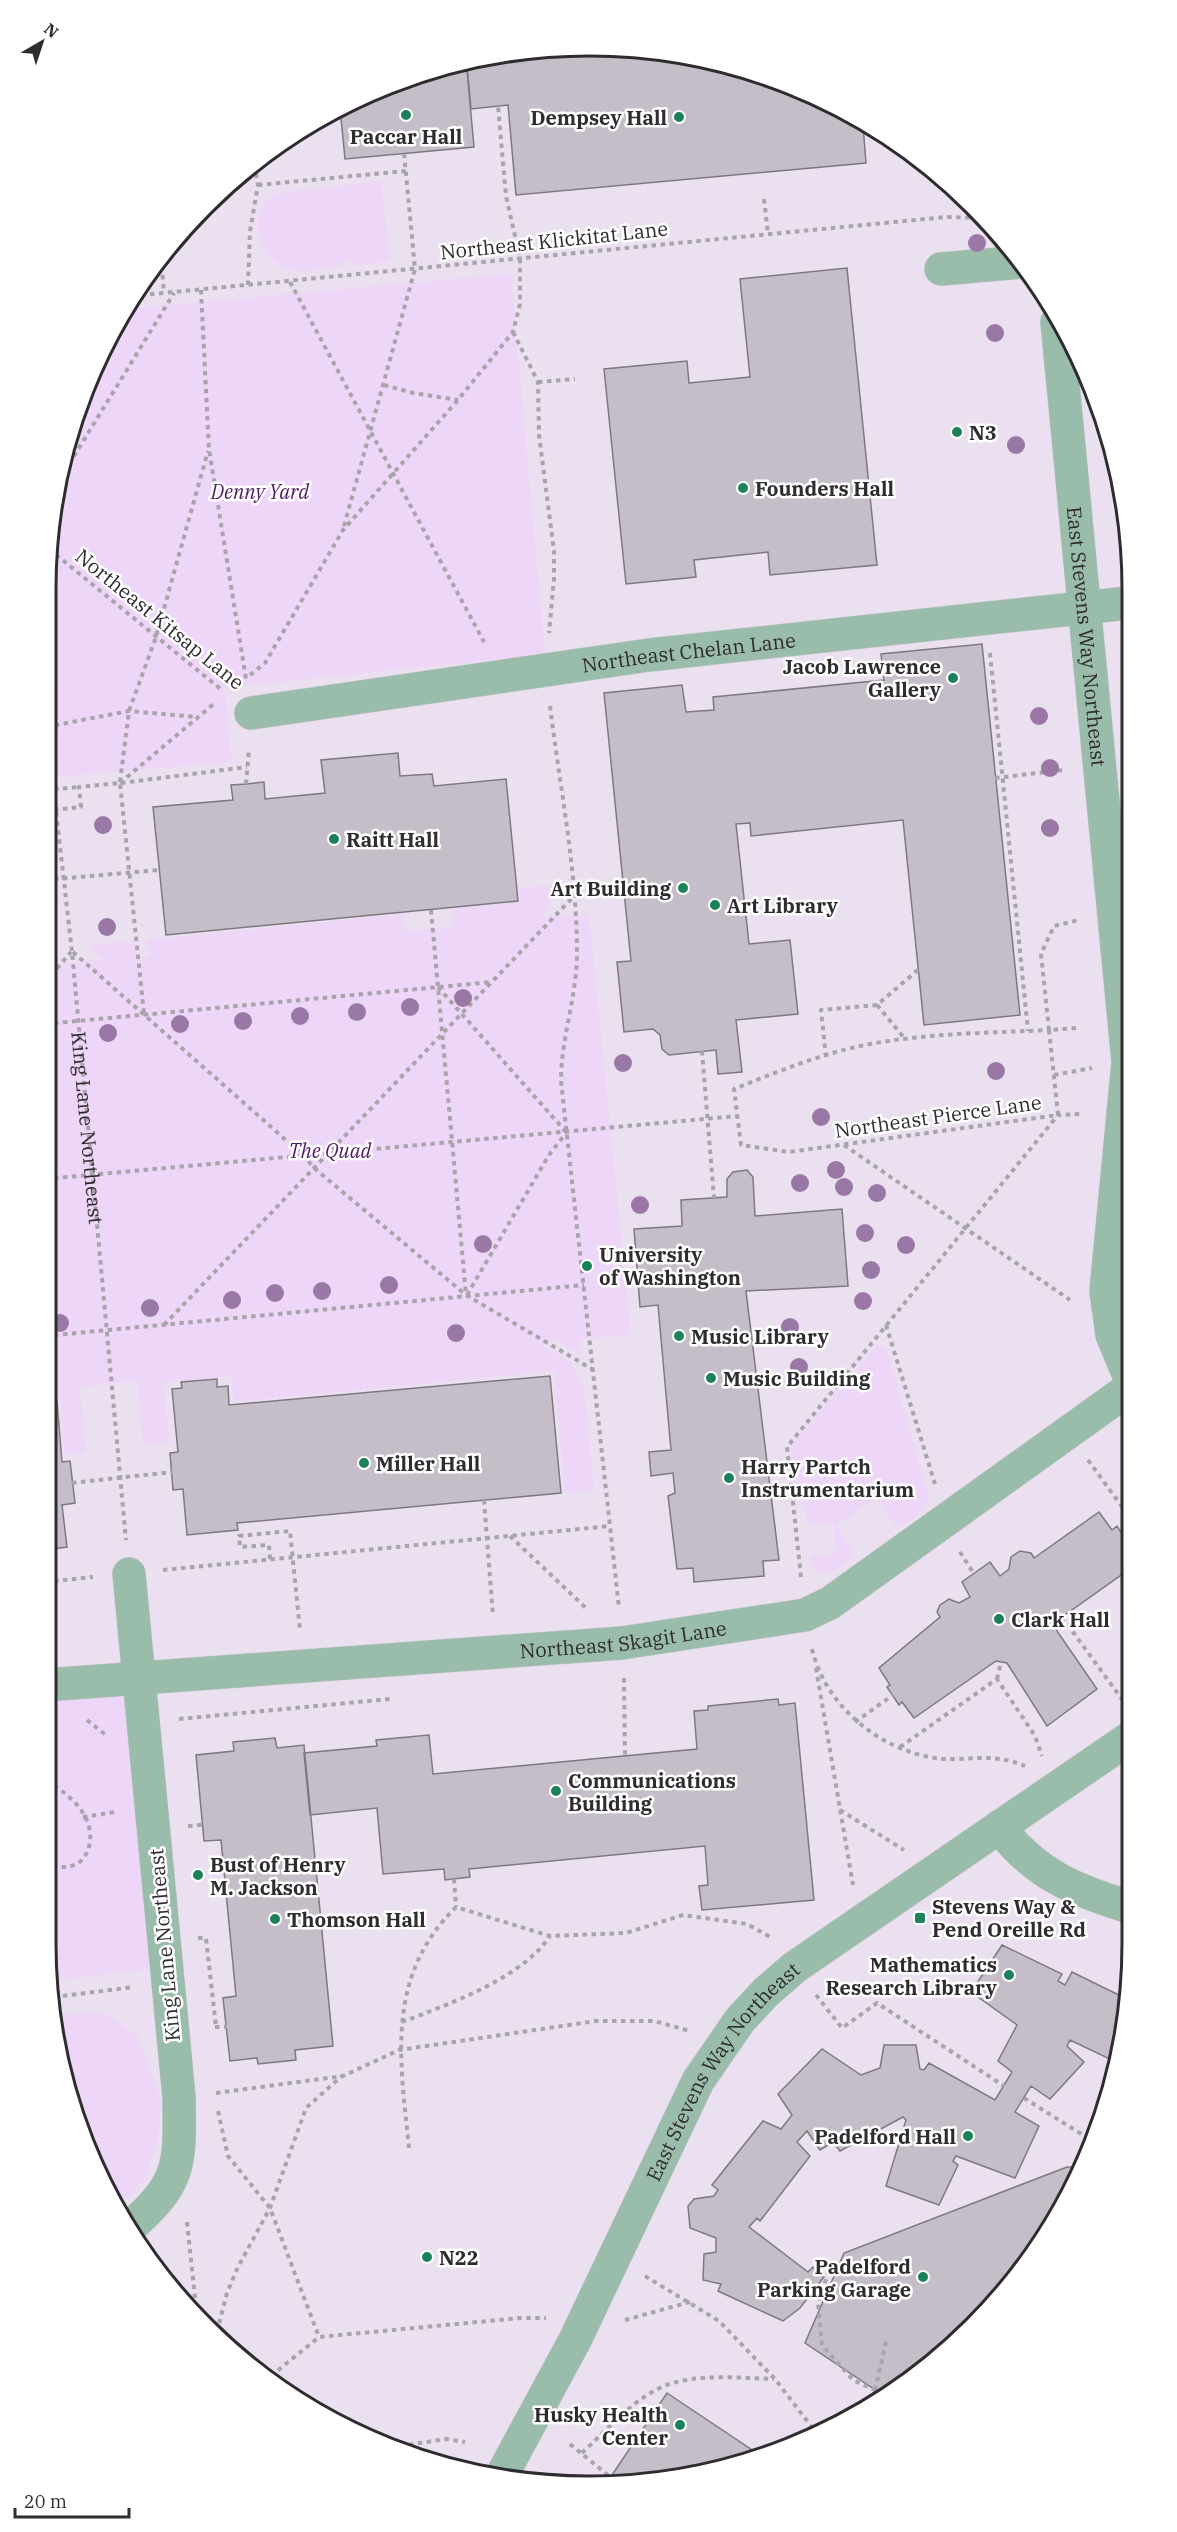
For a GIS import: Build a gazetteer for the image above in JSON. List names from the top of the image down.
{
  "streets": {
    "street": [
      "East Stevens Way Northeast",
      "Northeast Chelan Lane",
      "King Lane Northeast",
      "Northeast Skagit Lane"
    ],
    "path": ["Northeast Klickitat Lane", "Northeast Kitsap Lane", "Northeast Pierce Lane"]
  },
  "crossings": [
    ["East Stevens Way Northeast", "Northeast Chelan Lane"],
    ["King Lane Northeast", "Northeast Skagit Lane"]
  ],
  "parks": ["Denny Yard", "The Quad"],
  "places": {
    "other": [
      "Paccar Hall",
      "Dempsey Hall",
      "N3",
      "Founders Hall",
      "Jacob Lawrence Gallery",
      "Raitt Hall",
      "Art Building",
      "Art Library",
      "University of Washington",
      "Music Library",
      "Music Building",
      "Miller Hall",
      "Harry Partch Instrumentarium",
      "Clark Hall",
      "Communications Building",
      "Bust of Henry M. Jackson",
      "Thomson Hall",
      "Mathematics Research Library",
      "Padelford Hall",
      "N22",
      "Padelford Parking Garage",
      "Husky Health Center"
    ],
    "transit": ["Stevens Way & Pend Oreille Rd"]
  },
  "scale_bar": "20 m",
  "north": "top right"
}
